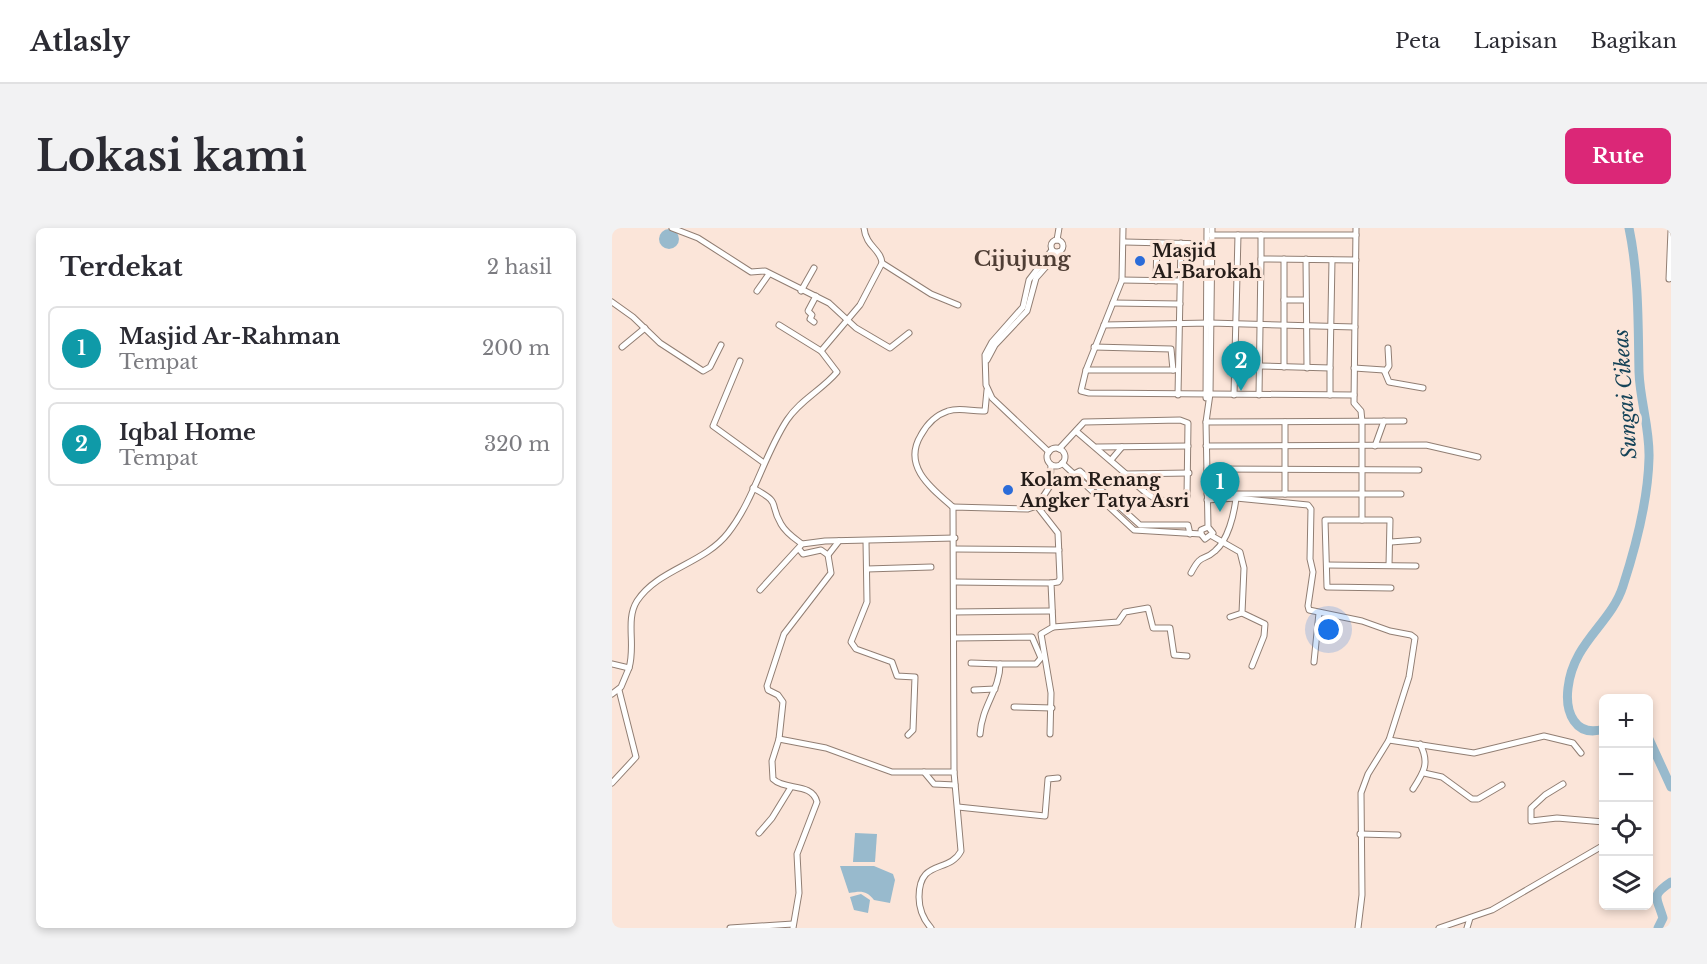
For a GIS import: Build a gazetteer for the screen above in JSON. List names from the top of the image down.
{
  "districts": ["Cijujung"],
  "water": ["Sungai Cikeas"],
  "places": ["Masjid Al-Barokah", "Kolam Renang Angker Tatya Asri"],
  "page": {
    "header": "Atlasly",
    "nav": ["Peta", "Lapisan", "Bagikan"],
    "buttons": "Rute",
    "title": "Lokasi kami",
    "heading": ["Terdekat", "2 hasil"],
    "list": [
      {
        "mark": "1",
        "name": "Masjid Ar-Rahman",
        "note": "Tempat",
        "value": "200 m"
      },
      {
        "mark": "2",
        "name": "Iqbal Home",
        "note": "Tempat",
        "value": "320 m"
      }
    ],
    "pins": ["2", "1"],
    "map_buttons": ["+", "−"]
  }
}
